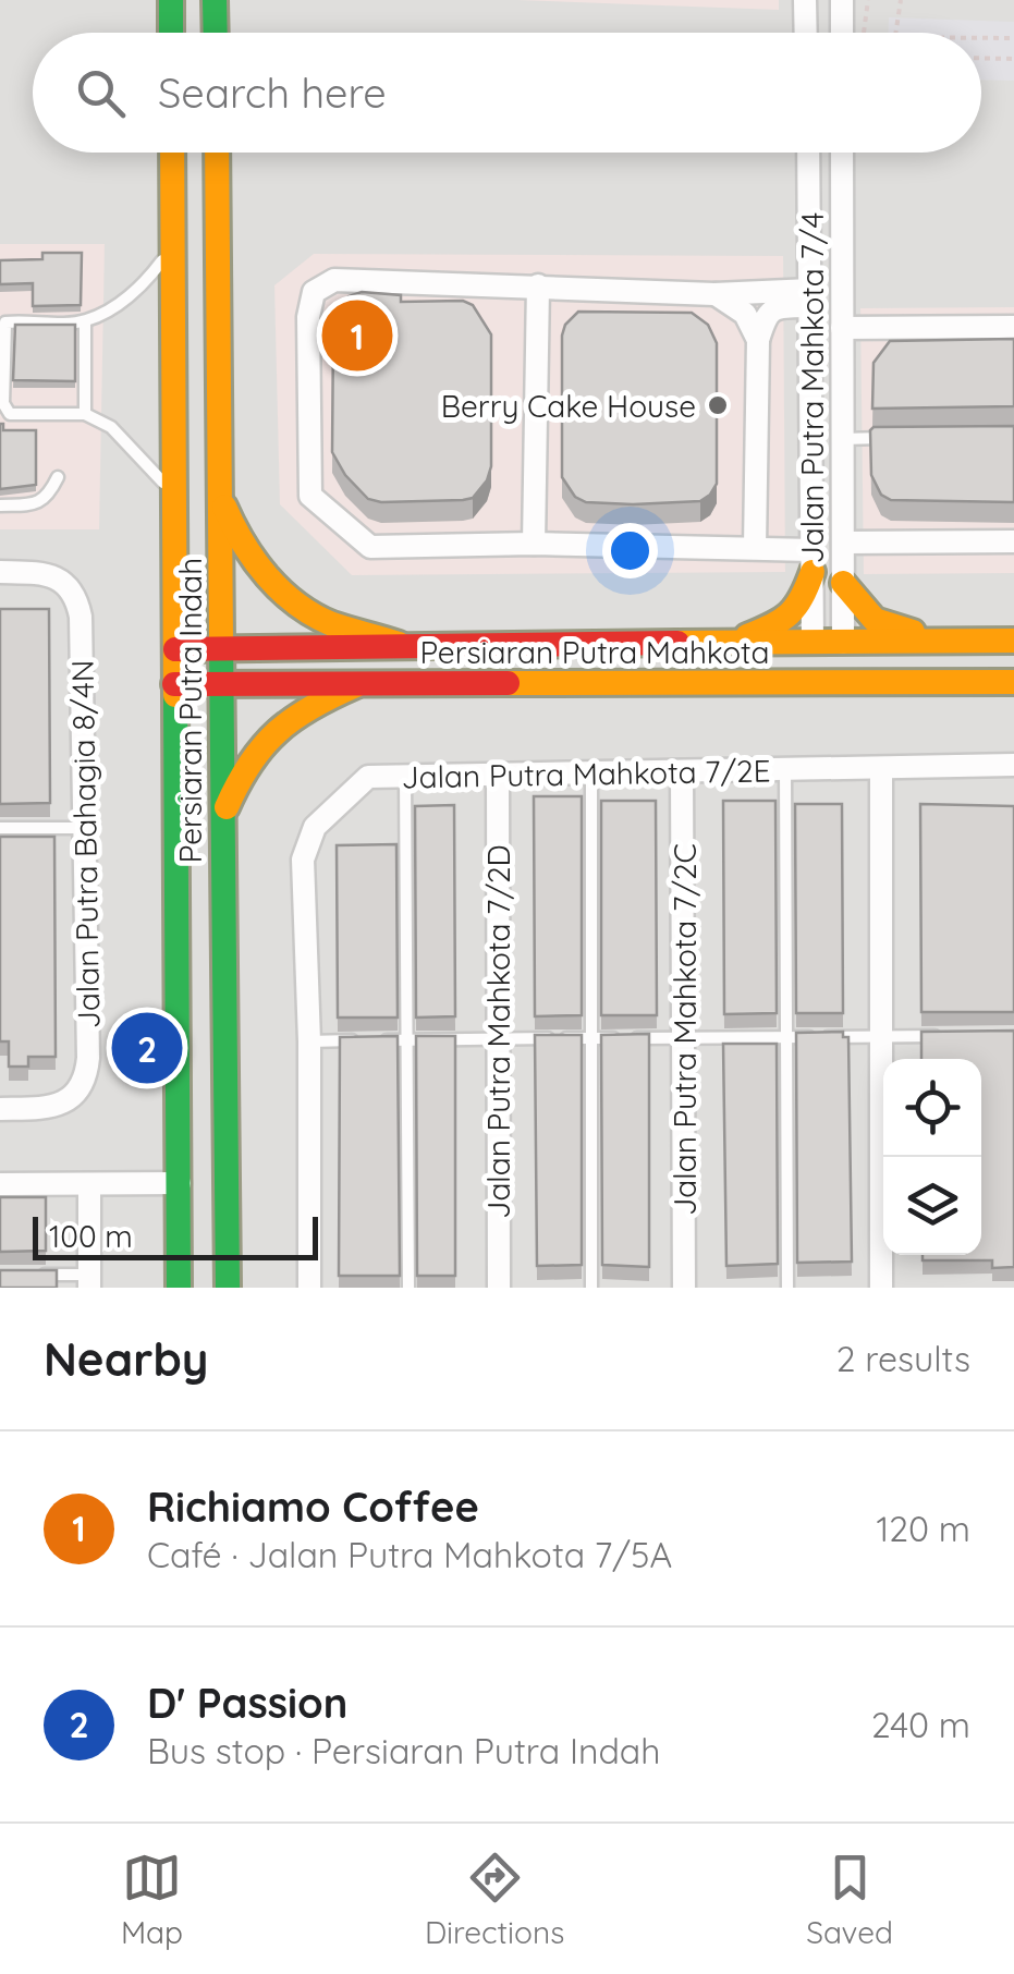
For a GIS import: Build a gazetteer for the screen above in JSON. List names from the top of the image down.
{
  "streets": {
    "main road": ["Persiaran Putra Mahkota", "Persiaran Putra Indah"],
    "street": [
      "Jalan Putra Mahkota 7/4",
      "Jalan Putra Mahkota 7/2E",
      "Jalan Putra Bahagia 8/4N",
      "Jalan Putra Mahkota 7/2C",
      "Jalan Putra Mahkota 7/2D"
    ]
  },
  "crossings": [
    ["Jalan Putra Mahkota 7/4", "Persiaran Putra Mahkota"],
    ["Persiaran Putra Mahkota", "Persiaran Putra Indah"],
    ["Jalan Putra Mahkota 7/2E", "Jalan Putra Mahkota 7/2C"],
    ["Jalan Putra Mahkota 7/2E", "Jalan Putra Mahkota 7/2D"]
  ],
  "places": ["Berry Cake House"],
  "scale_bar": "100 m",
  "page": {
    "search": "Search here",
    "pins": ["1", "2"],
    "scale": "100 m",
    "heading": ["Nearby", "2 results"],
    "list": [
      {
        "mark": "1",
        "name": "Richiamo Coffee",
        "note": "Café · Jalan Putra Mahkota 7/5A",
        "value": "120 m"
      },
      {
        "mark": "2",
        "name": "D' Passion",
        "note": "Bus stop · Persiaran Putra Indah",
        "value": "240 m"
      }
    ],
    "nav": ["Map", "Directions", "Saved"]
  }
}
